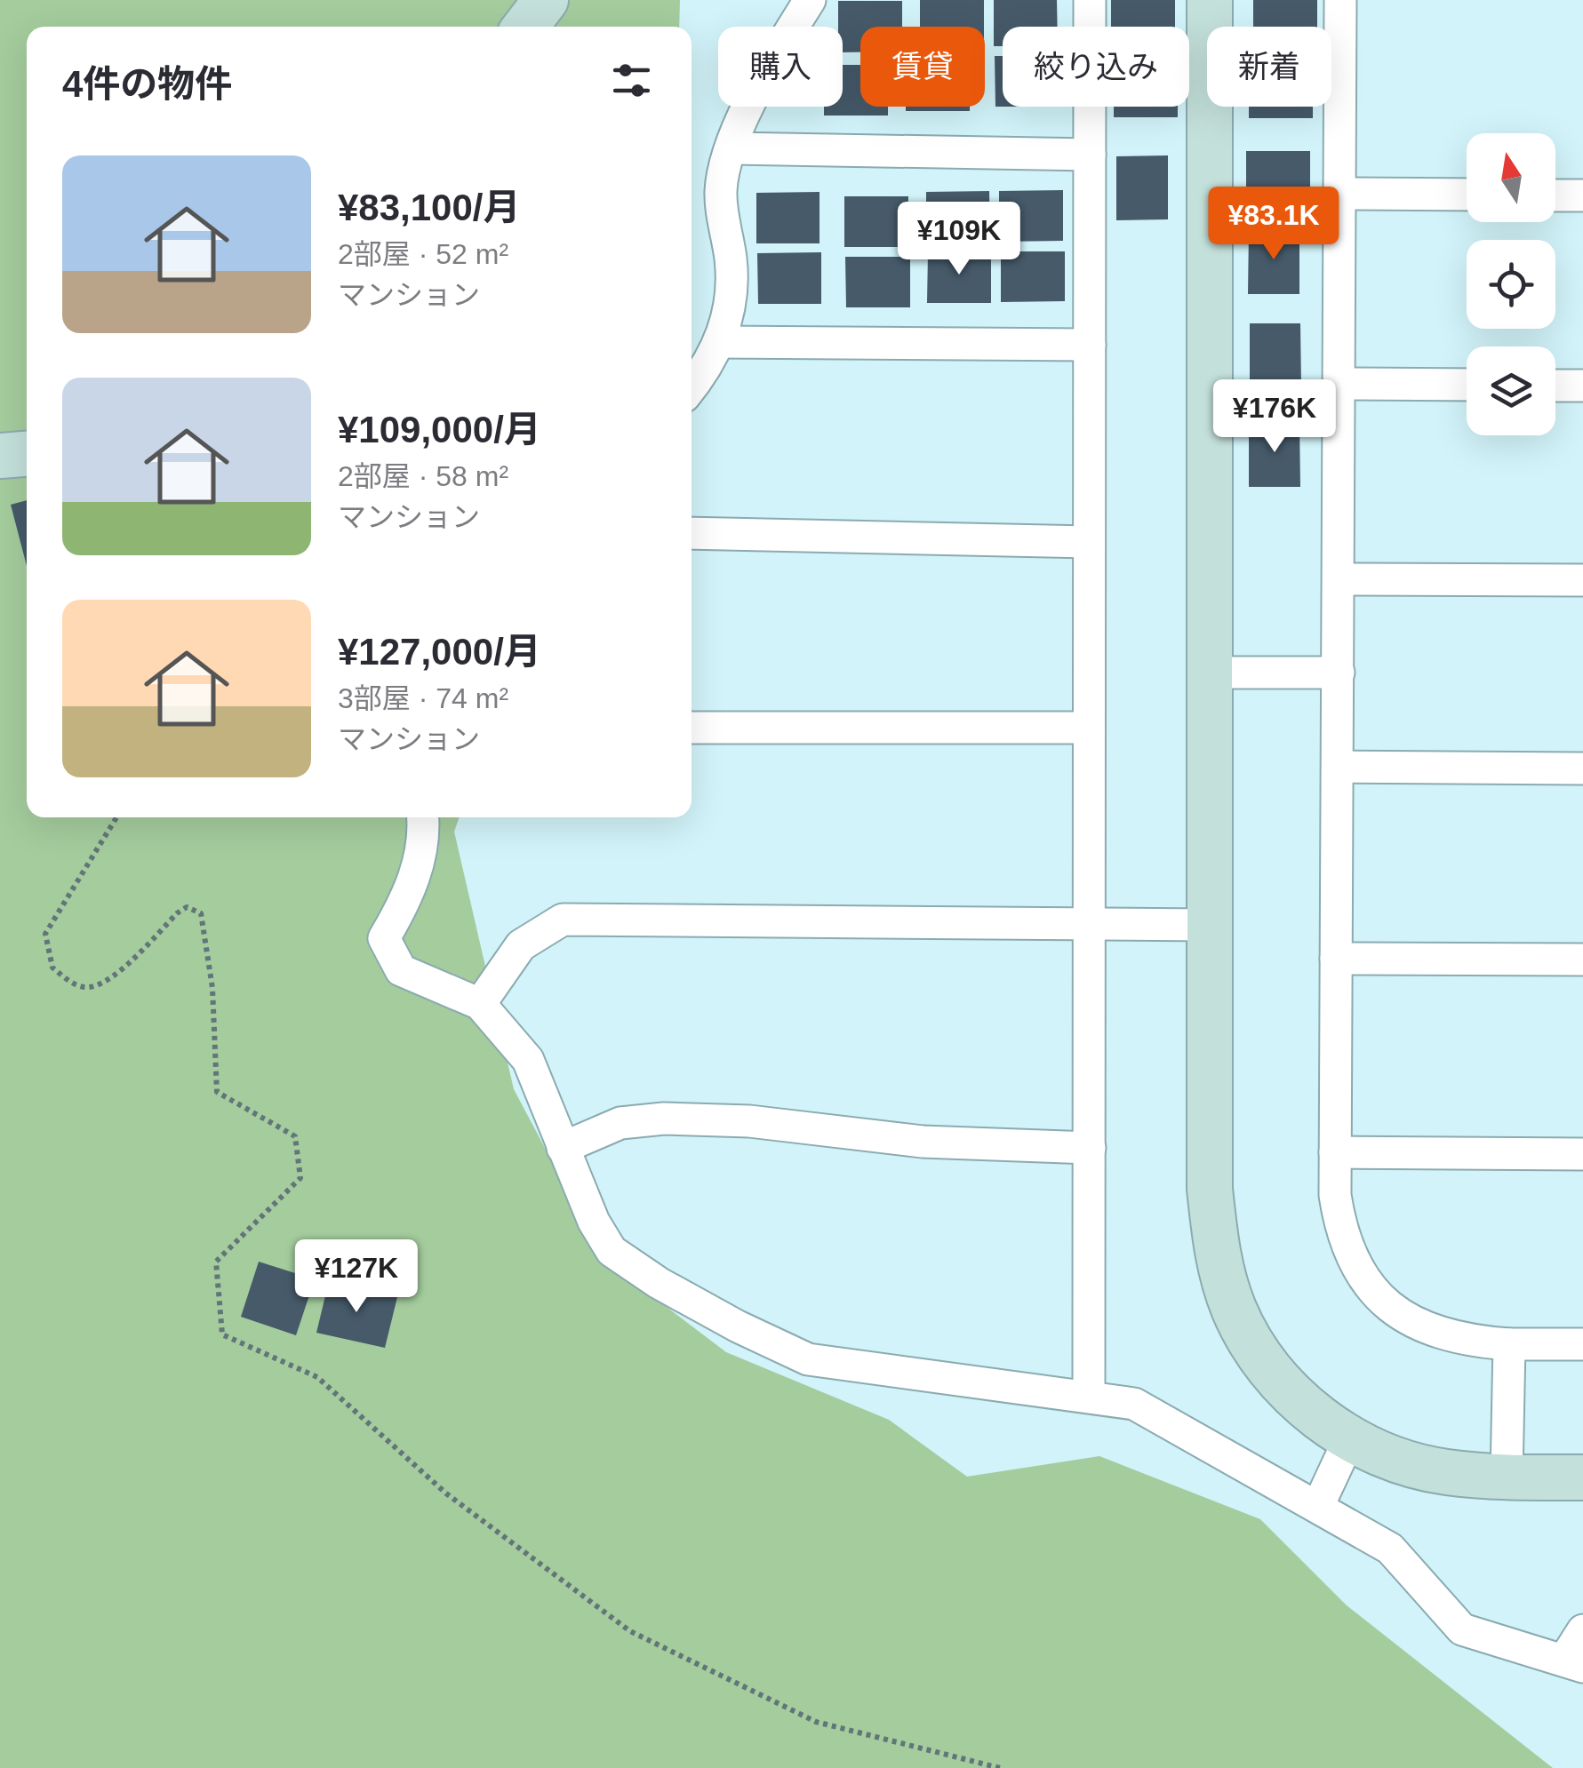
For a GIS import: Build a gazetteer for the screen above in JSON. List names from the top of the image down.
{
  "north": "top",
  "page": {
    "chip": [
      "購入",
      "賃貸",
      "絞り込み",
      "新着"
    ],
    "heading": "4件の物件",
    "list": [
      {
        "name": "¥83,100/月",
        "note": "2部屋 · 52 m² · マンション"
      },
      {
        "name": "¥109,000/月",
        "note": "2部屋 · 58 m² · マンション"
      },
      {
        "name": "¥127,000/月",
        "note": "3部屋 · 74 m² · マンション"
      }
    ],
    "price": [
      "¥83.1K",
      "¥109K",
      "¥176K",
      "¥127K"
    ]
  }
}
